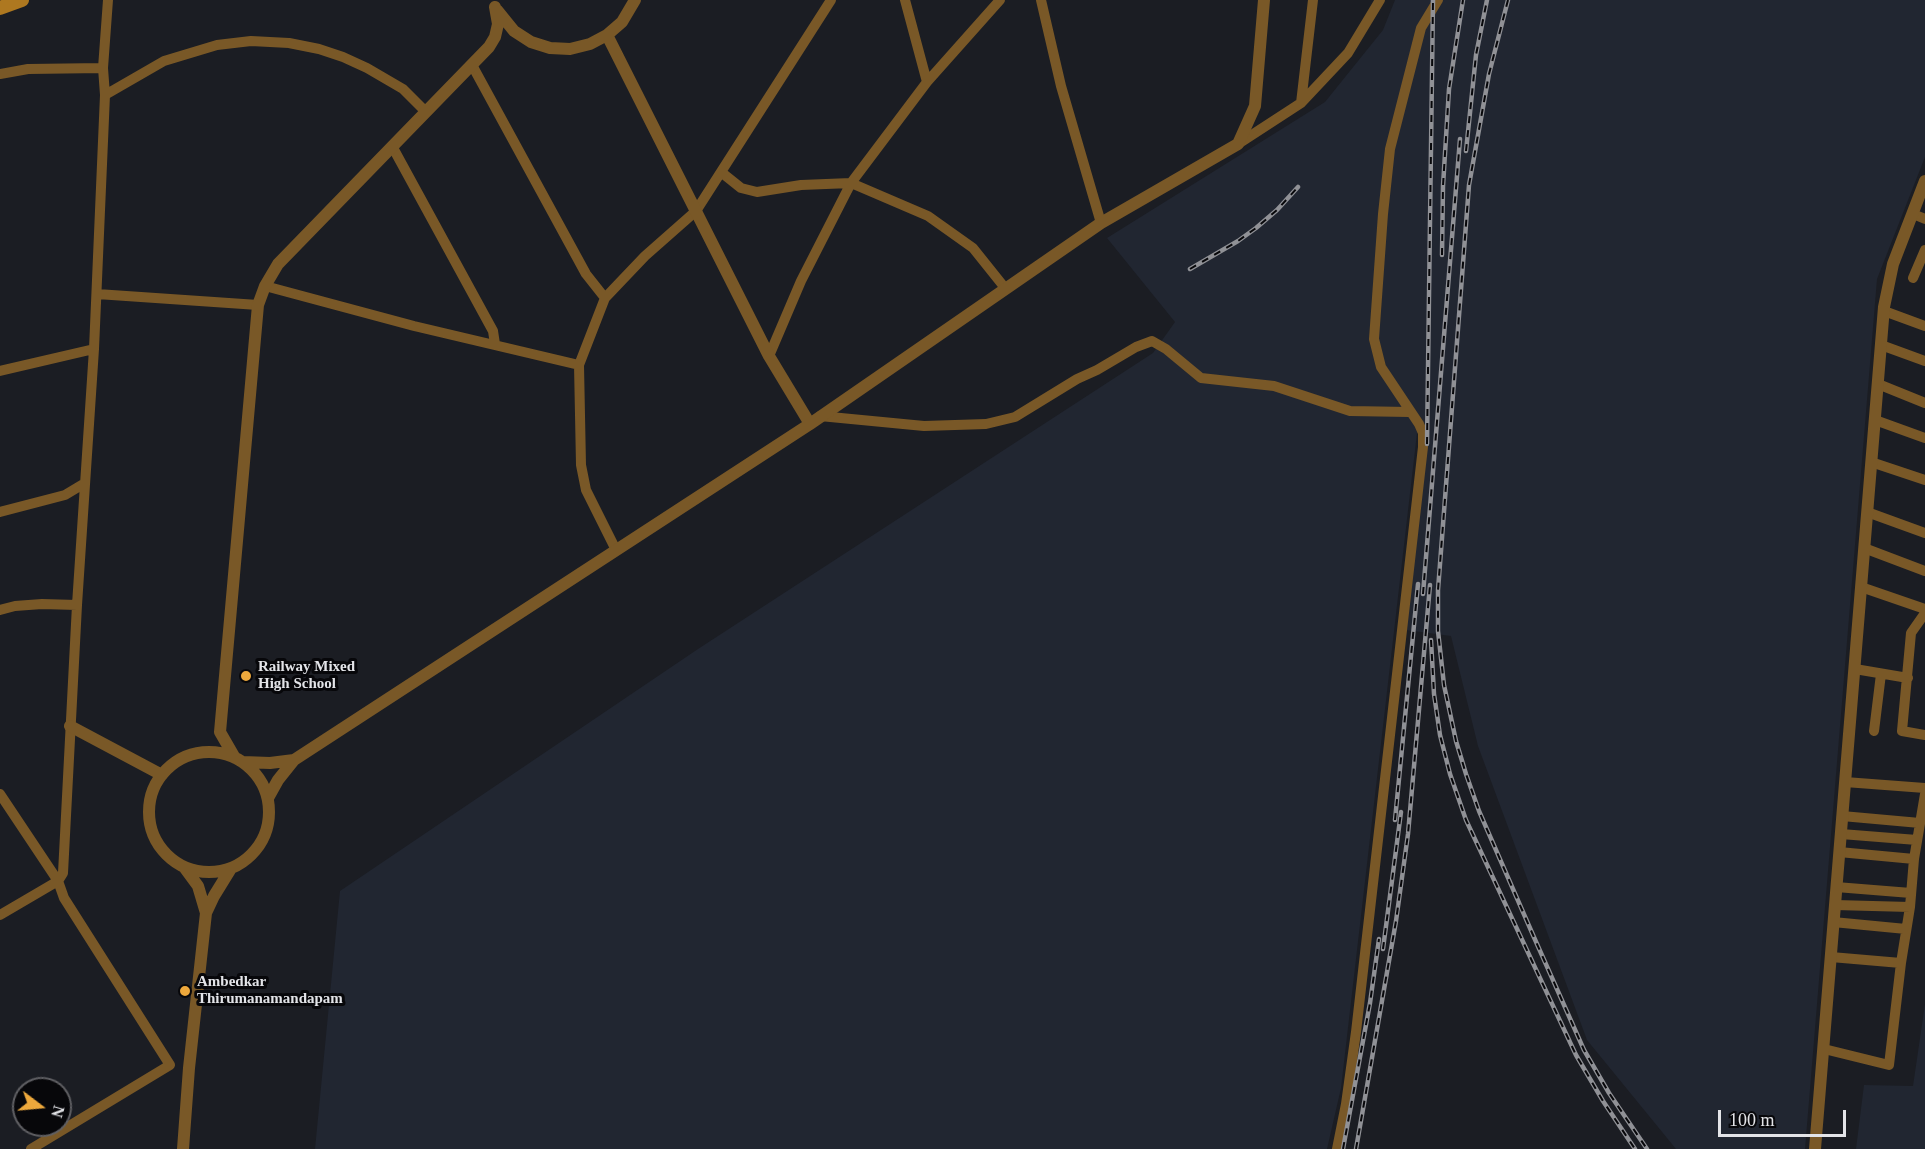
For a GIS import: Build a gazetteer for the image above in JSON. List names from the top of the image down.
{
  "places": ["Railway Mixed High School", "Ambedkar Thirumanamandapam"],
  "scale_bar": "100 m",
  "north": "right"
}
